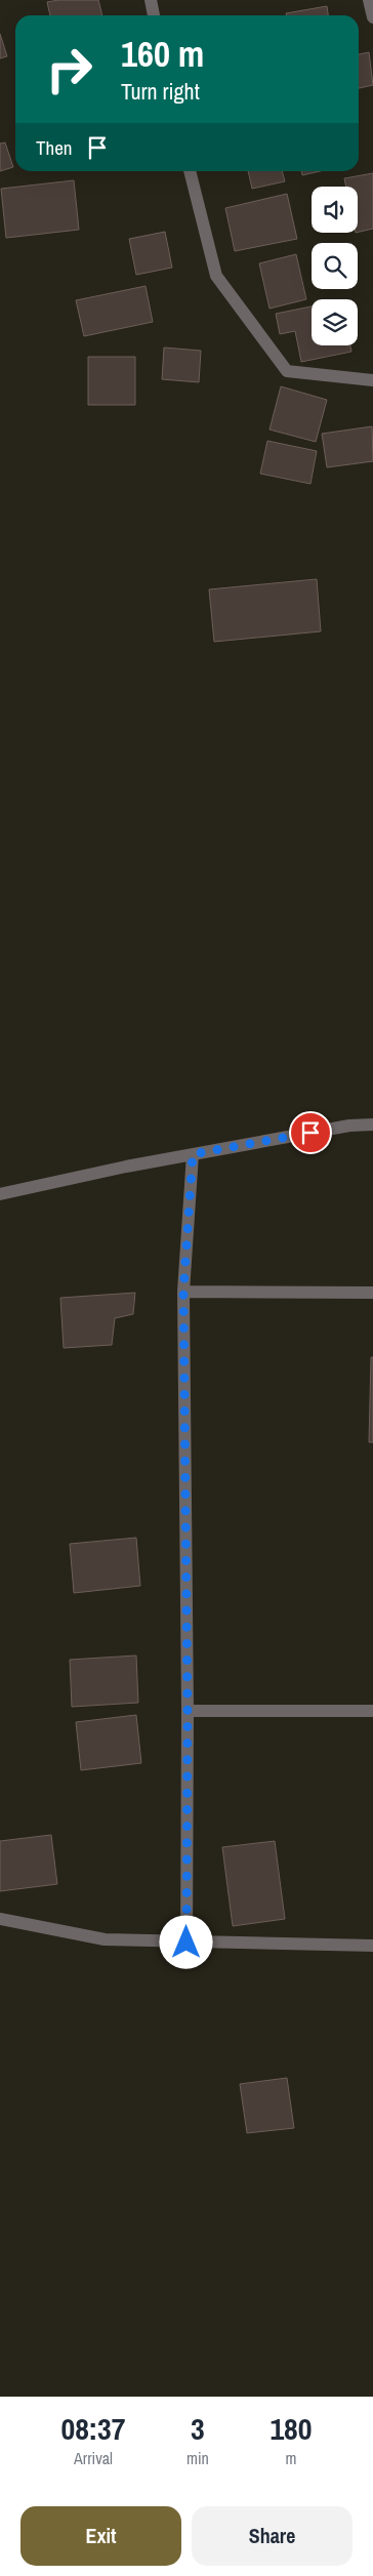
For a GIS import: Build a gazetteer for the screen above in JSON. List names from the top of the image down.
{
  "page": {
    "turn": ["160 m", "Turn right"],
    "then": "Then",
    "eta": [
      "08:37",
      "Arrival",
      "3",
      "min",
      "180",
      "m"
    ],
    "buttons": ["Exit", "Share"]
  }
}
